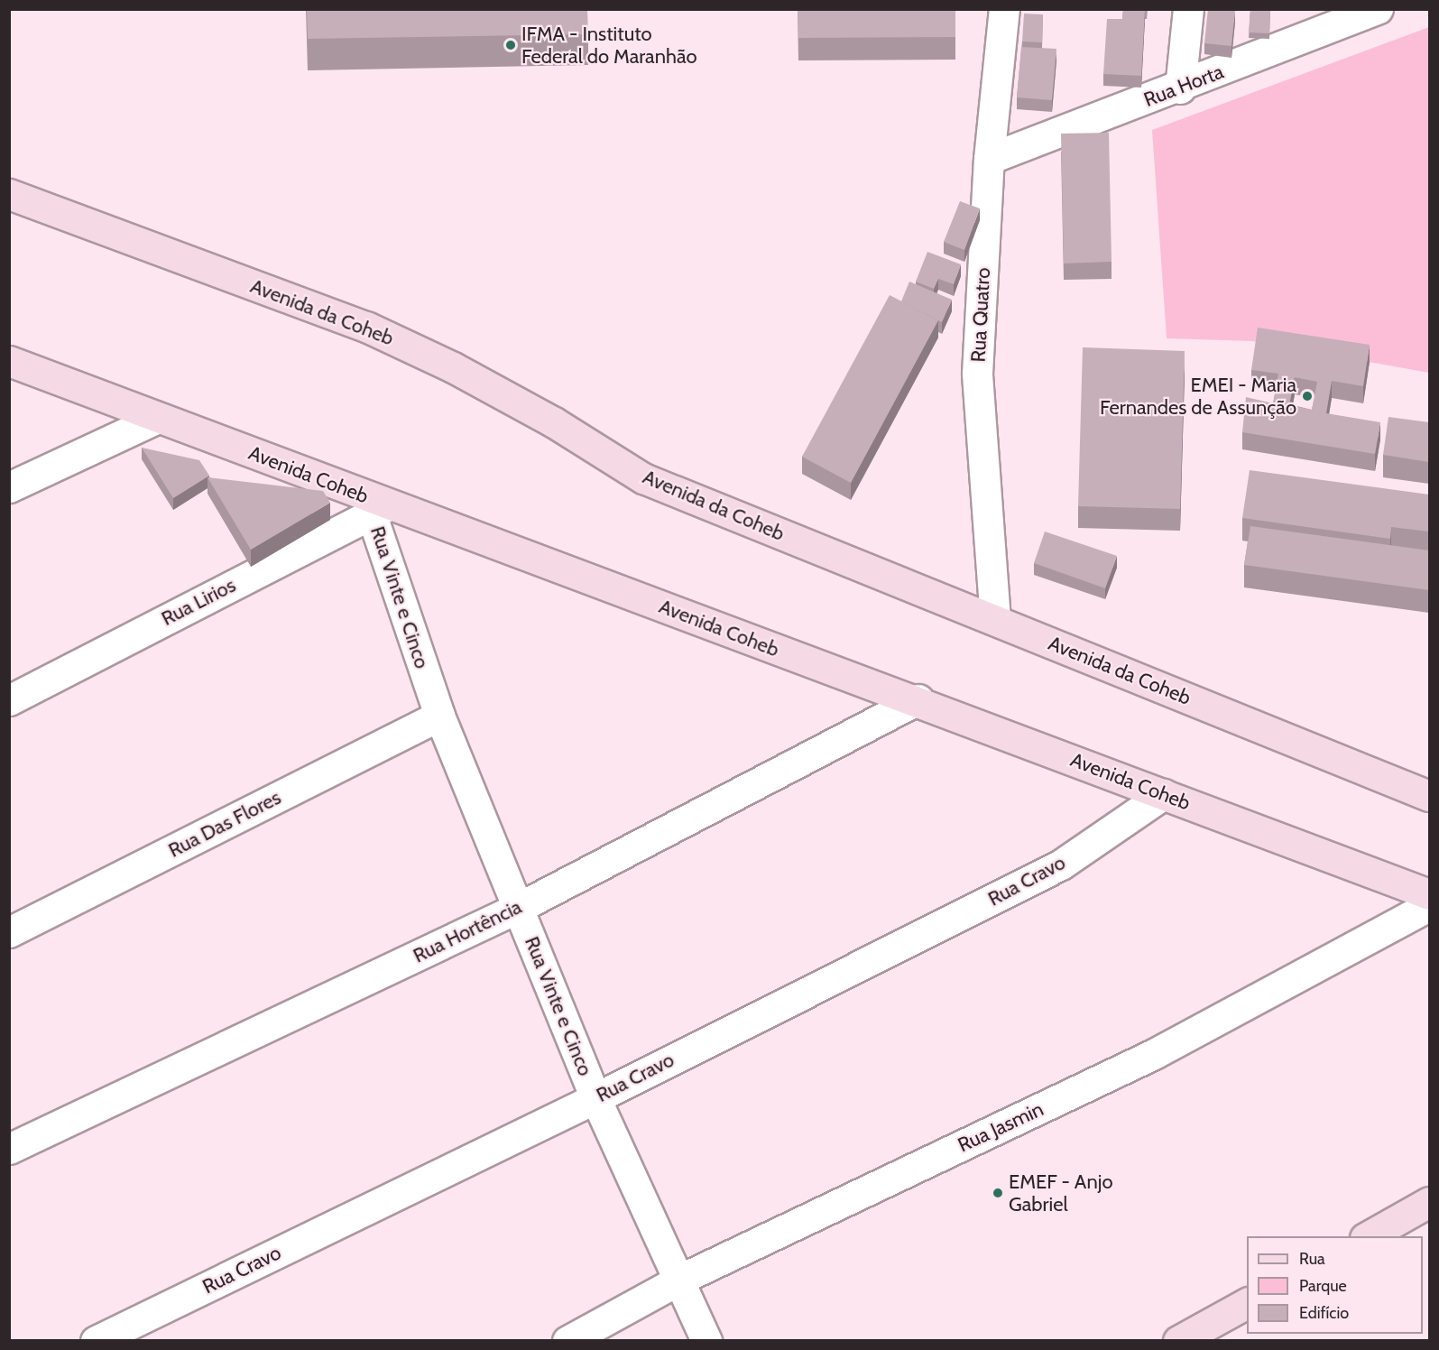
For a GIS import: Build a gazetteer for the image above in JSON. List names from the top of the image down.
{
  "streets": {
    "main road": ["Avenida da Coheb", "Avenida Coheb"],
    "street": [
      "Rua Horta",
      "Rua Quatro",
      "Rua Vinte e Cinco",
      "Rua Lirios",
      "Rua Das Flores",
      "Rua Cravo",
      "Rua Hortência",
      "Rua Jasmin"
    ]
  },
  "crossings": [
    ["Rua Horta", "Rua Quatro"],
    ["Avenida da Coheb", "Rua Quatro"],
    ["Avenida Coheb", "Rua Vinte e Cinco"],
    ["Avenida Coheb", "Rua Lirios"],
    ["Avenida Coheb", "Rua Cravo"],
    ["Avenida Coheb", "Rua Hortência"],
    ["Rua Vinte e Cinco", "Rua Lirios"],
    ["Rua Vinte e Cinco", "Rua Das Flores"],
    ["Rua Vinte e Cinco", "Rua Cravo"],
    ["Rua Vinte e Cinco", "Rua Hortência"],
    ["Rua Vinte e Cinco", "Rua Jasmin"]
  ],
  "places": ["IFMA - Instituto Federal do Maranhão", "EMEI - Maria Fernandes de Assunção", "EMEF - Anjo Gabriel"],
  "legend": ["Rua", "Parque", "Edifício"]
}
